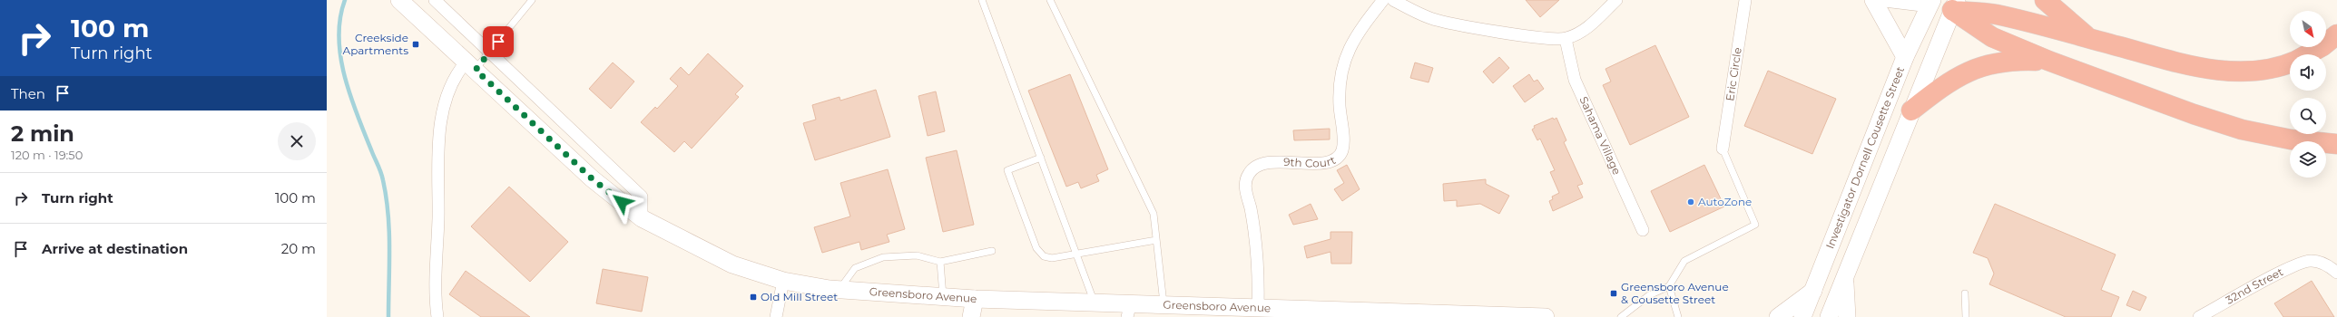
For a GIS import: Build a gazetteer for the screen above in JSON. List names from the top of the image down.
{
  "streets": {
    "main road": ["Investigator Dornell Cousette Street", "Greensboro Avenue"],
    "street": [
      "Eric Circle",
      "Sahama Village",
      "9th Court",
      "32nd Street"
    ]
  },
  "crossings": [
    ["9th Court", "Greensboro Avenue"]
  ],
  "places": {
    "transit": ["Creekside Apartments", "Greensboro Avenue & Cousette Street", "Old Mill Street"],
    "other": ["AutoZone"]
  },
  "north": "bottom right",
  "page": {
    "turn": ["100 m", "Turn right"],
    "then": "Then",
    "heading": ["2 min", "120 m · 19:50"],
    "list": [
      {
        "name": "Turn right",
        "value": "100 m"
      },
      {
        "name": "Arrive at destination",
        "value": "20 m"
      }
    ]
  }
}
